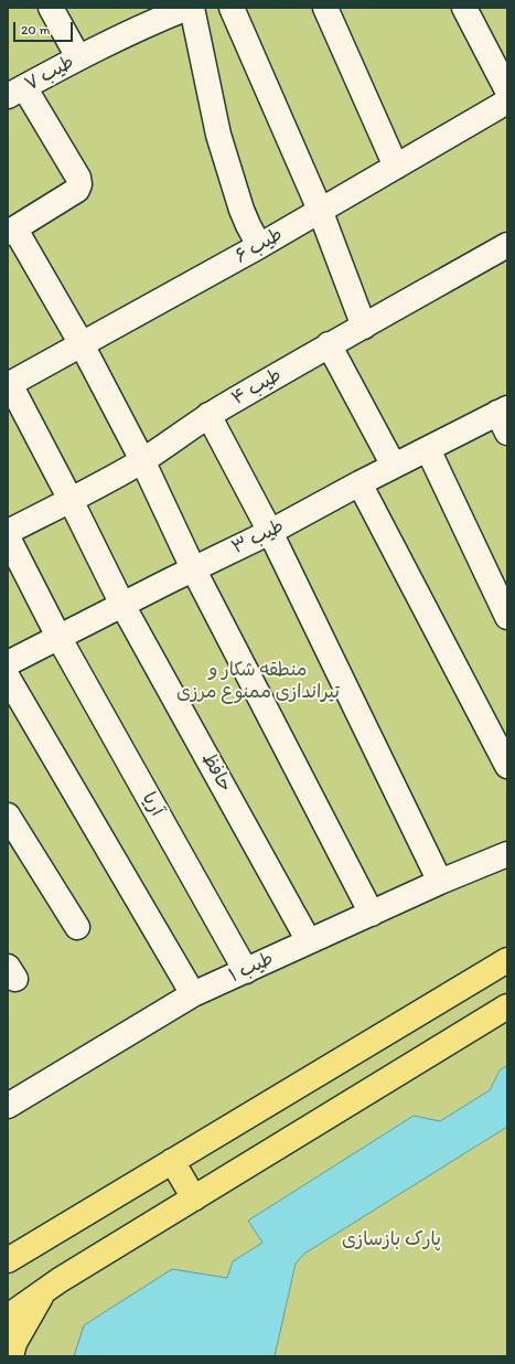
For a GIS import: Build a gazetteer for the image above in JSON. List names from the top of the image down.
{
  "streets": {
    "street": [
      "طیب ۷",
      "طیب ۶",
      "طیب ۴",
      "طیب ۳",
      "حافظ",
      "آریا",
      "طیب ۱"
    ]
  },
  "crossings": [
    ["طیب ۶", "حافظ"],
    ["طیب ۴", "حافظ"],
    ["طیب ۳", "حافظ"],
    ["طیب ۳", "آریا"],
    ["حافظ", "طیب ۱"],
    ["آریا", "طیب ۱"]
  ],
  "parks": ["منطقه شکار و تیراندازی ممنوع مرزی", "پارک بازسازی"],
  "scale_bar": "20 m"
}
